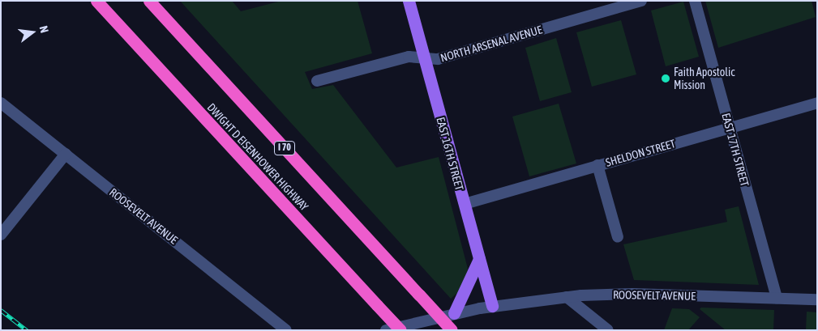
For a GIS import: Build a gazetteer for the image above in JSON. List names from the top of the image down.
{
  "streets": {
    "highway": ["I 70", "DWIGHT D EISENHOWER HIGHWAY"],
    "main road": ["EAST 16TH STREET"],
    "street": [
      "NORTH ARSENAL AVENUE",
      "EAST 17TH STREET",
      "SHELDON STREET",
      "ROOSEVELT AVENUE"
    ]
  },
  "crossings": [
    ["NORTH ARSENAL AVENUE", "EAST 16TH STREET"],
    ["EAST 17TH STREET", "SHELDON STREET"],
    ["EAST 17TH STREET", "ROOSEVELT AVENUE"],
    ["SHELDON STREET", "EAST 16TH STREET"],
    ["EAST 16TH STREET", "ROOSEVELT AVENUE"]
  ],
  "places": ["Faith Apostolic Mission"],
  "north": "right"
}
